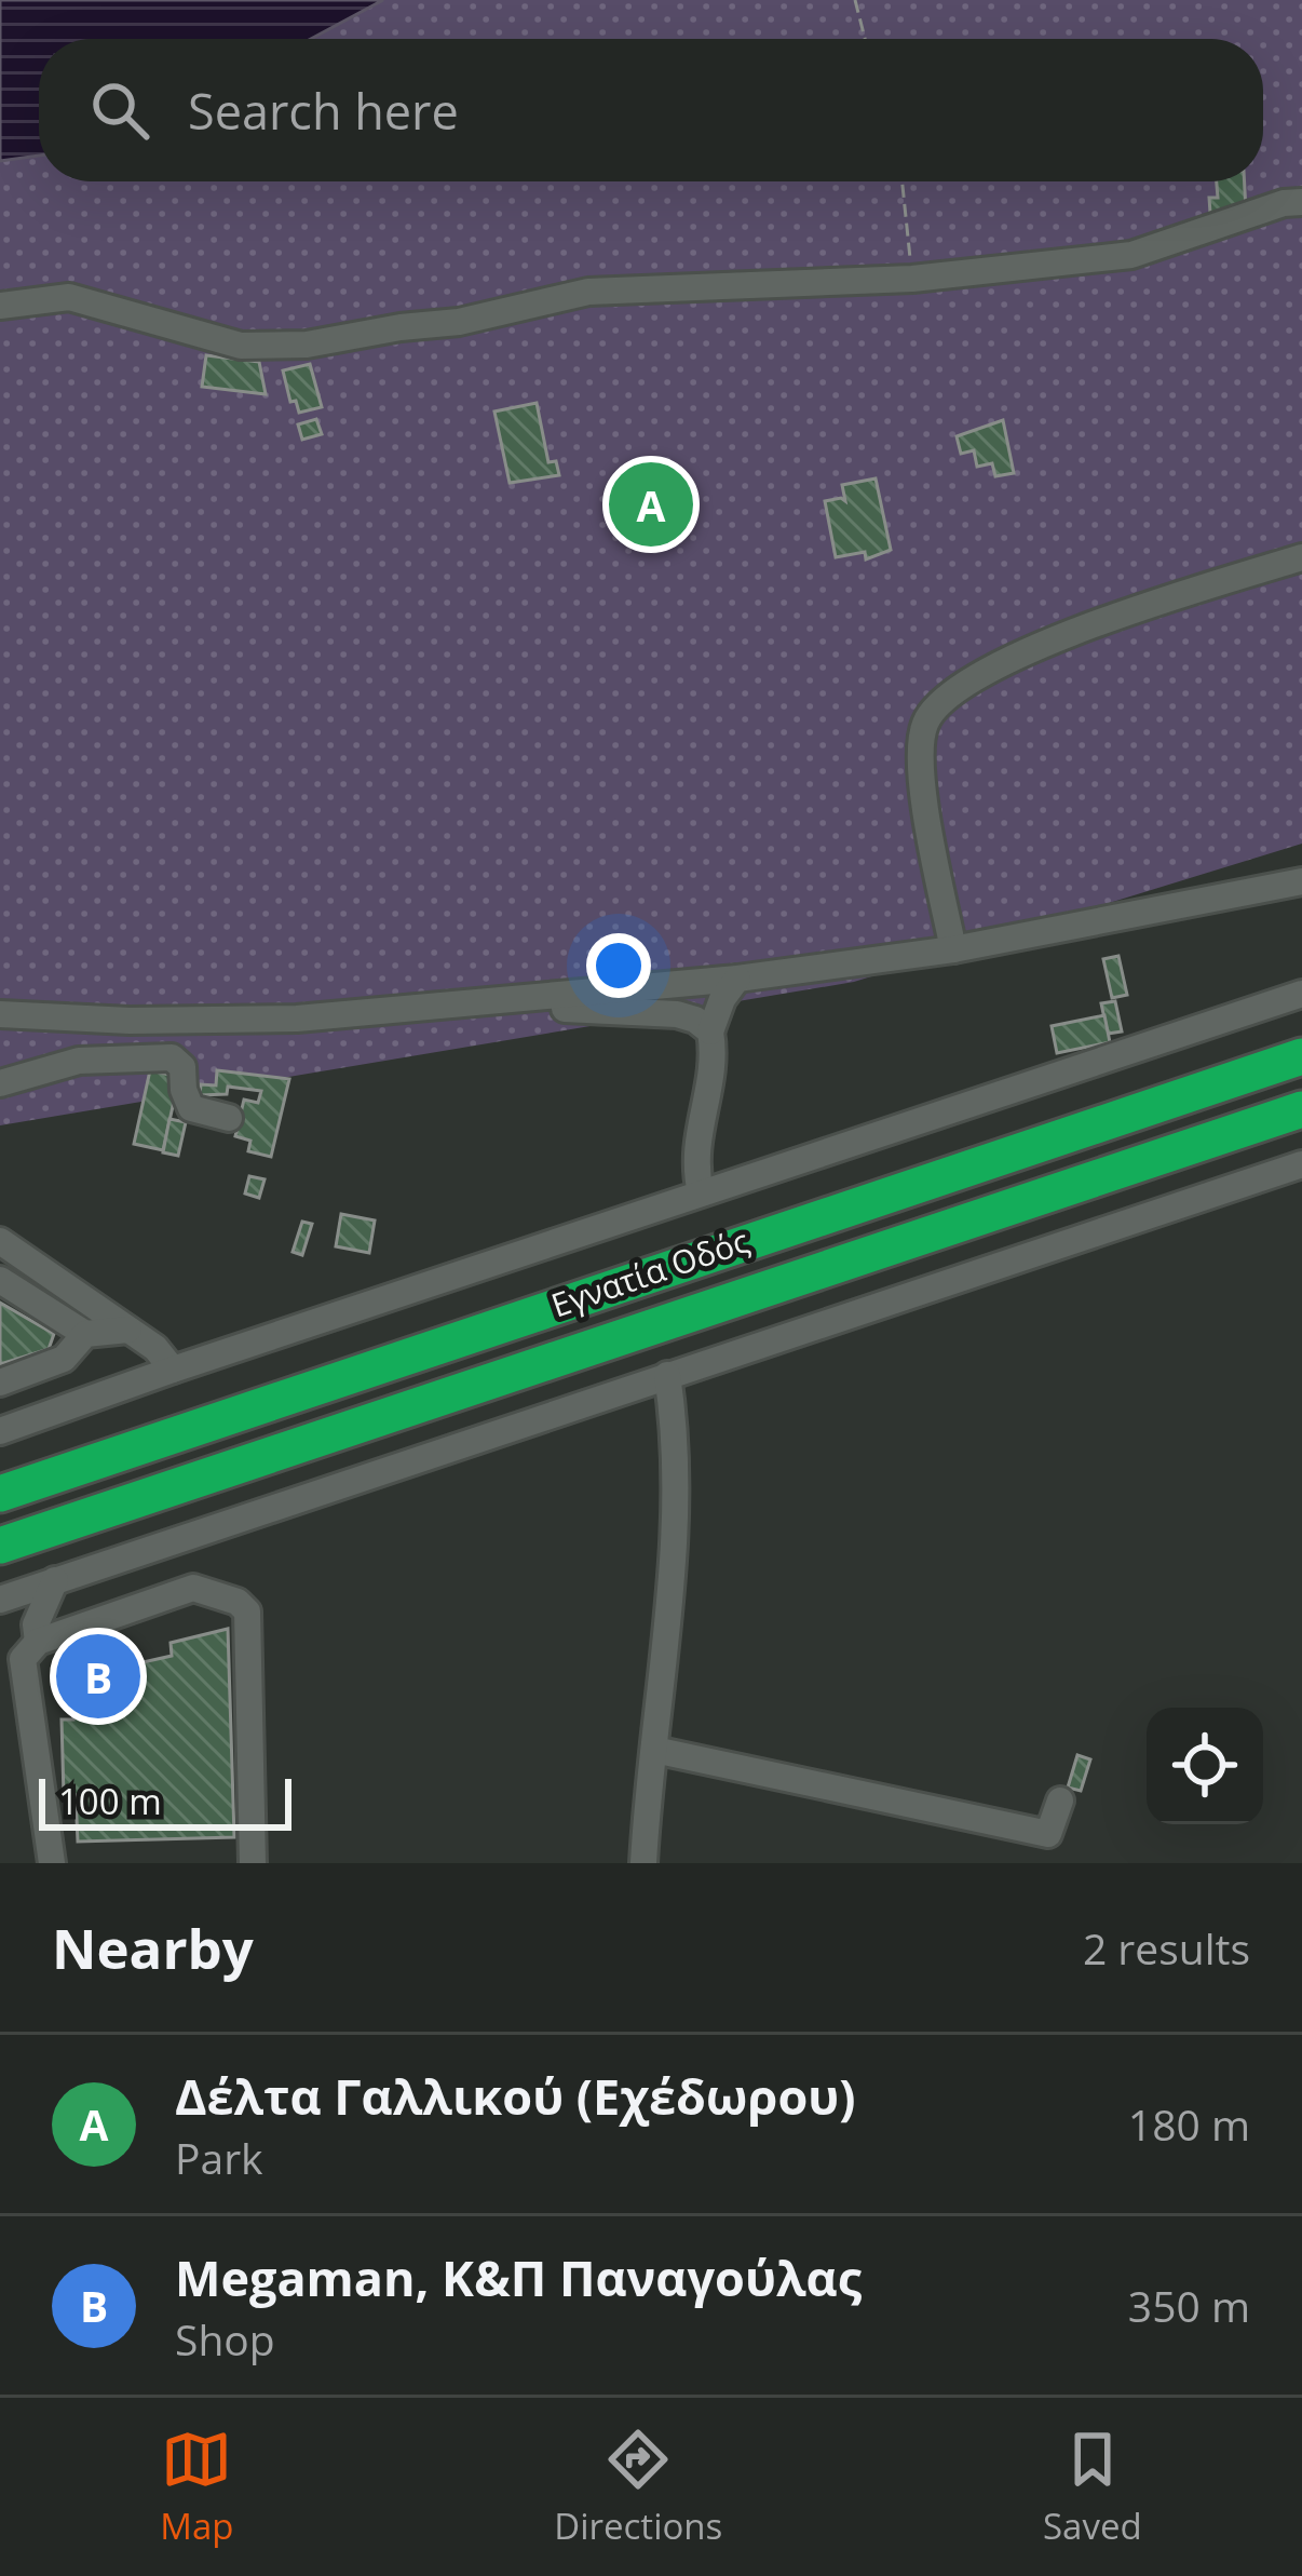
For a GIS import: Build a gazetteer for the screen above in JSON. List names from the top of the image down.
{
  "streets": {
    "highway": ["Εγνατία Οδός"]
  },
  "scale_bar": "100 m",
  "page": {
    "search": "Search here",
    "pins": ["A", "B"],
    "scale": "100 m",
    "heading": ["Nearby", "2 results"],
    "list": [
      {
        "mark": "A",
        "name": "Δέλτα Γαλλικού (Εχέδωρου)",
        "note": "Park",
        "value": "180 m"
      },
      {
        "mark": "B",
        "name": "Megaman, Κ&Π Παναγούλας",
        "note": "Shop",
        "value": "350 m"
      }
    ],
    "nav": ["Map", "Directions", "Saved"]
  }
}
